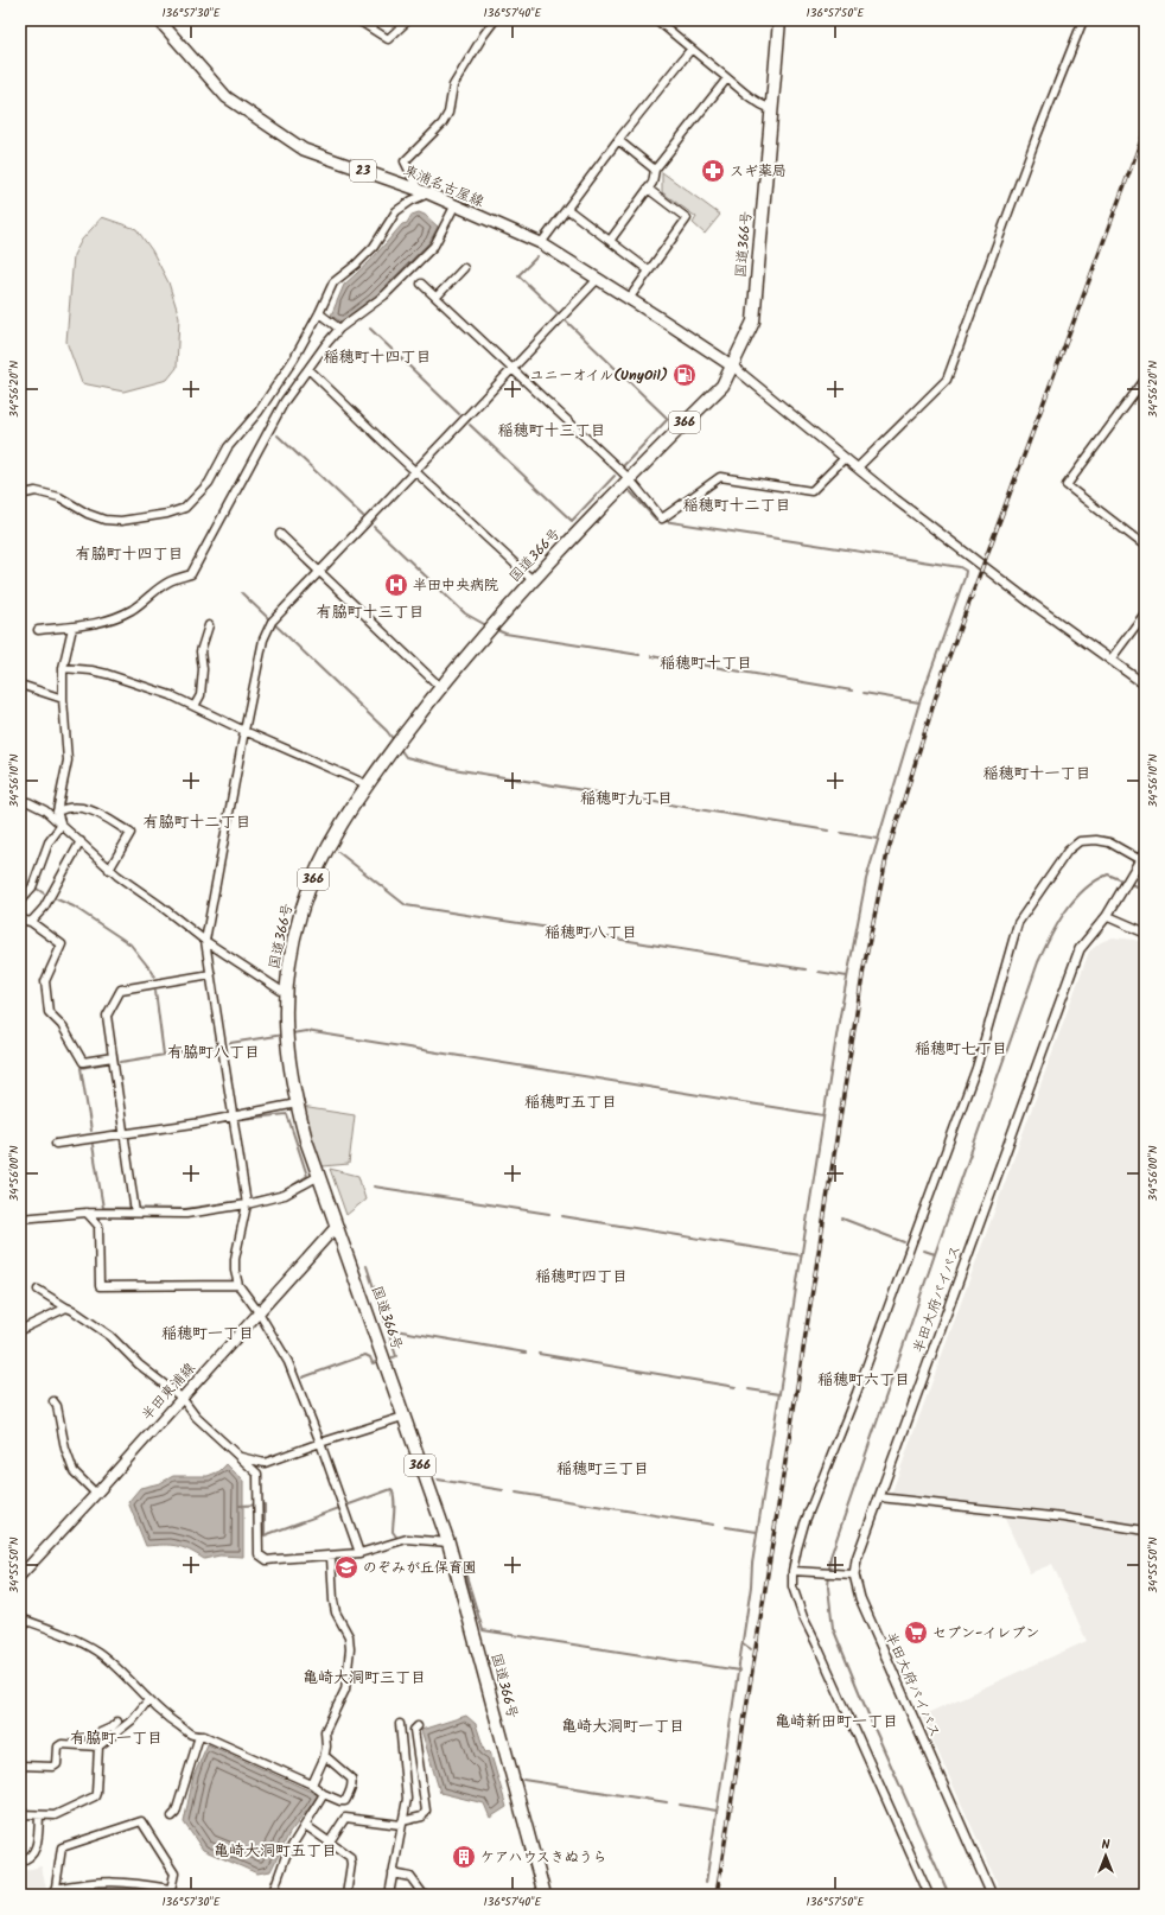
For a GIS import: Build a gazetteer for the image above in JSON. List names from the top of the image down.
{
  "streets": {
    "highway": ["国道366号", "366"],
    "main road": ["23", "東浦名古屋線", "半田東浦線"],
    "street": ["半田大府パイパス"]
  },
  "crossings": [
    ["東浦名古屋線", "国道366号"],
    ["国道366号", "半田東浦線"]
  ],
  "districts": [
    "稲穂町十四丁目",
    "稲穂町十三丁目",
    "稲穂町十二丁目",
    "有脇町十四丁目",
    "有脇町十三丁目",
    "稲穂町十丁目",
    "稲穂町十一丁目",
    "稲穂町九丁目",
    "有脇町十二丁目",
    "稲穂町八丁目",
    "稲穂町七丁目",
    "有脇町八丁目",
    "稲穂町五丁目",
    "稲穂町四丁目",
    "稲穂町一丁目",
    "稲穂町六丁目",
    "稲穂町三丁目",
    "亀崎大洞町三丁目",
    "亀崎新田町一丁目",
    "亀崎大洞町一丁目",
    "有脇町一丁目",
    "亀崎大洞町五丁目"
  ],
  "places": {
    "pharmacy": ["スギ薬局"],
    "fuel station": ["ユニーオイル(UnyOil)"],
    "hospital": ["半田中央病院"],
    "school or university": ["のぞみが丘保育園"],
    "supermarket": ["セブン-イレブン"],
    "building": ["ケアハウスきぬうら"]
  },
  "north": "top",
  "coordinates": [
    "136°57'30\"E",
    "136°57'40\"E",
    "136°57'50\"E",
    "34°56'20\"N",
    "34°56'10\"N",
    "34°56'00\"N",
    "34°55'50\"N"
  ]
}
